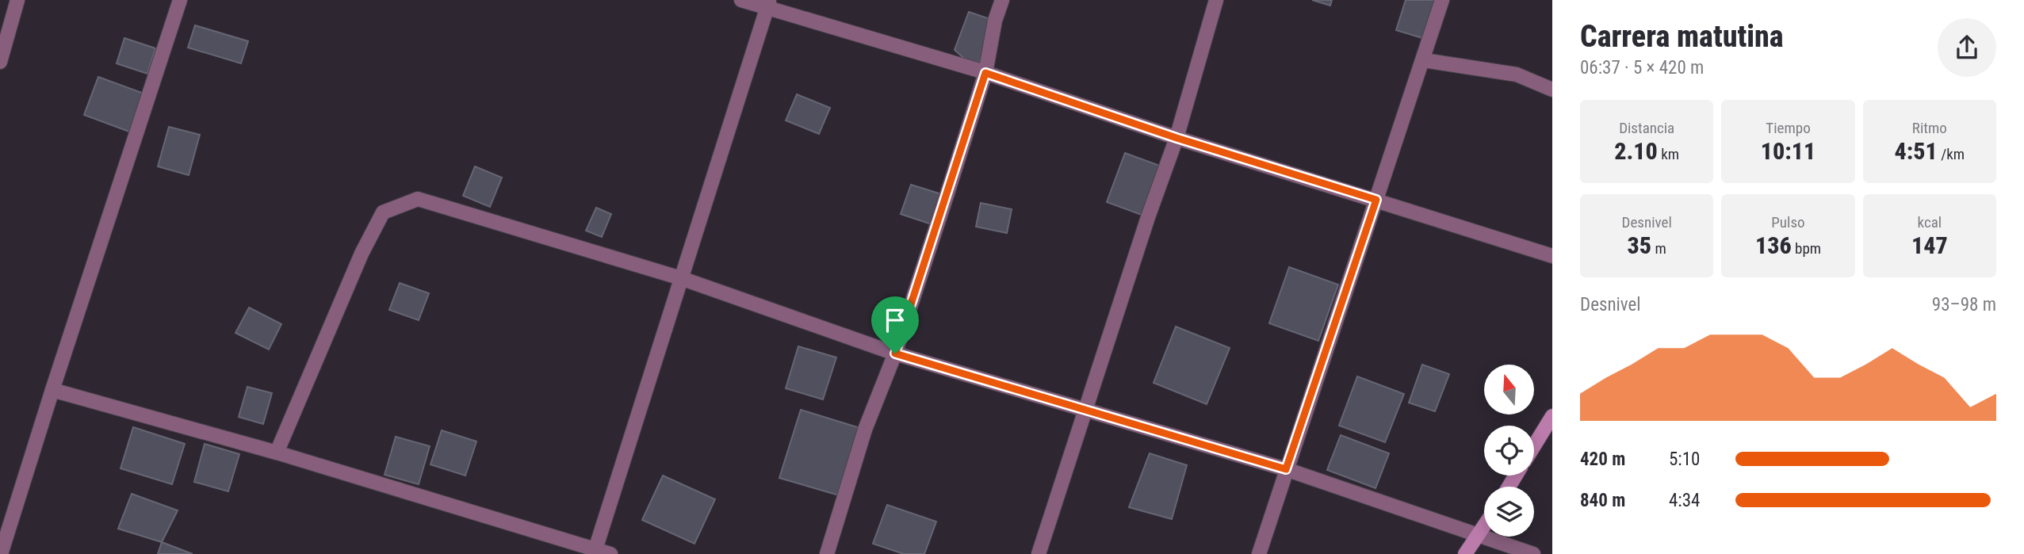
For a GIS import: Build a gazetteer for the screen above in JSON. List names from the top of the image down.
{
  "north": "top",
  "page": {
    "heading": ["Carrera matutina", "06:37 · 5 × 420 m"],
    "stats": [
      ["Distancia", "2.10 km"],
      ["Tiempo", "10:11"],
      ["Ritmo", "4:51 /km"],
      ["Desnivel", "35 m"],
      ["Pulso", "136 bpm"],
      ["kcal", "147"]
    ],
    "chart": ["Desnivel", "93–98 m"],
    "list": [
      {
        "name": "420 m",
        "note": "5:10"
      },
      {
        "name": "840 m",
        "note": "4:34"
      }
    ]
  }
}
